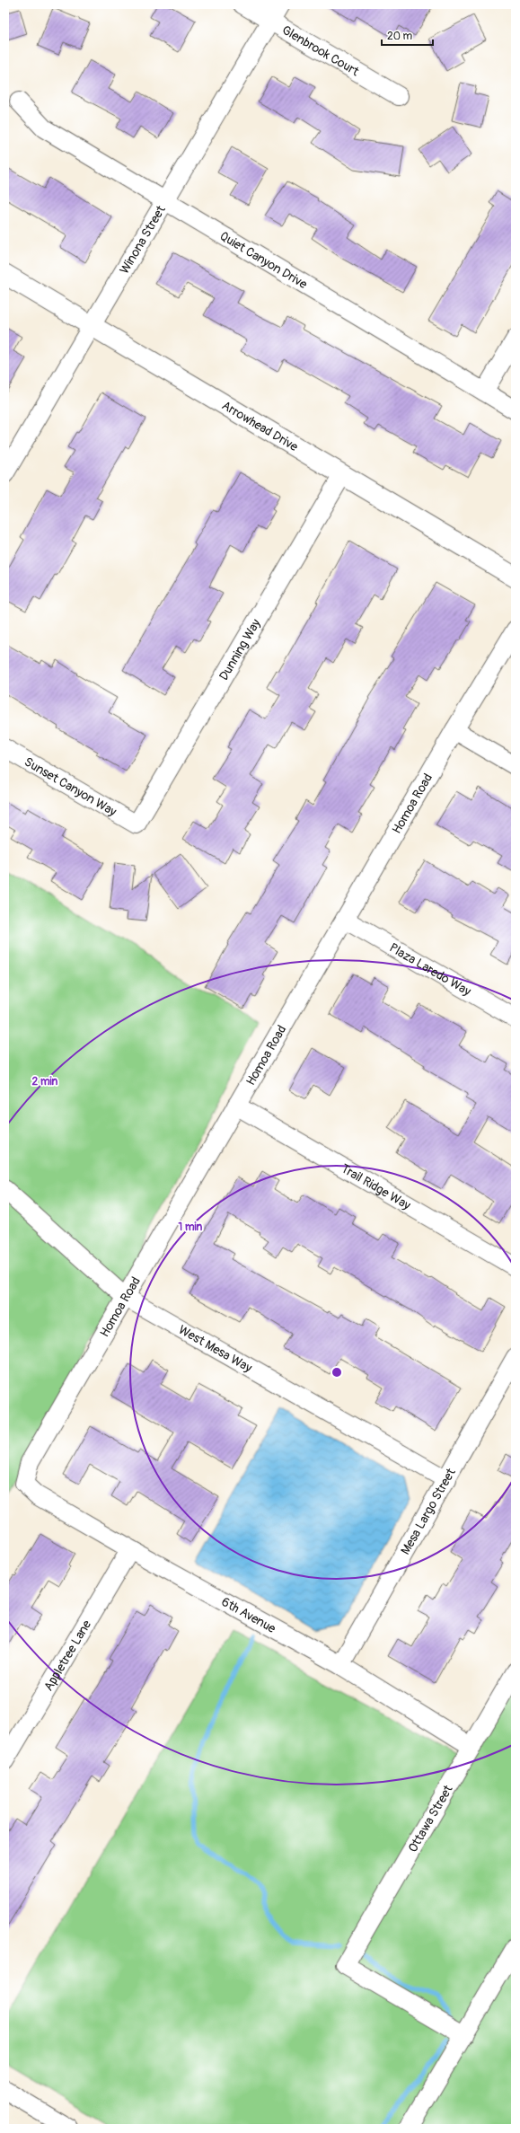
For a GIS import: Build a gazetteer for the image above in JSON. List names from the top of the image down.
{
  "streets": {
    "main road": ["Arrowhead Drive"],
    "street": [
      "Glenbrook Court",
      "Winona Street",
      "Quiet Canyon Drive",
      "Dunning Way",
      "Sunset Canyon Way",
      "Homoa Road",
      "Plaza Laredo Way",
      "Trail Ridge Way",
      "West Mesa Way",
      "Mesa Largo Street",
      "6th Avenue",
      "Appletree Lane",
      "Ottawa Street"
    ]
  },
  "crossings": [
    ["Glenbrook Court", "Winona Street"],
    ["Winona Street", "Quiet Canyon Drive"],
    ["Winona Street", "Arrowhead Drive"],
    ["Arrowhead Drive", "Dunning Way"],
    ["Dunning Way", "Sunset Canyon Way"],
    ["Homoa Road", "Plaza Laredo Way"],
    ["Homoa Road", "Trail Ridge Way"],
    ["Homoa Road", "West Mesa Way"],
    ["Homoa Road", "6th Avenue"],
    ["West Mesa Way", "Mesa Largo Street"],
    ["Mesa Largo Street", "6th Avenue"],
    ["6th Avenue", "Appletree Lane"],
    ["6th Avenue", "Ottawa Street"]
  ],
  "scale_bar": "20 m",
  "rings": ["2 min", "1 min"]
}
